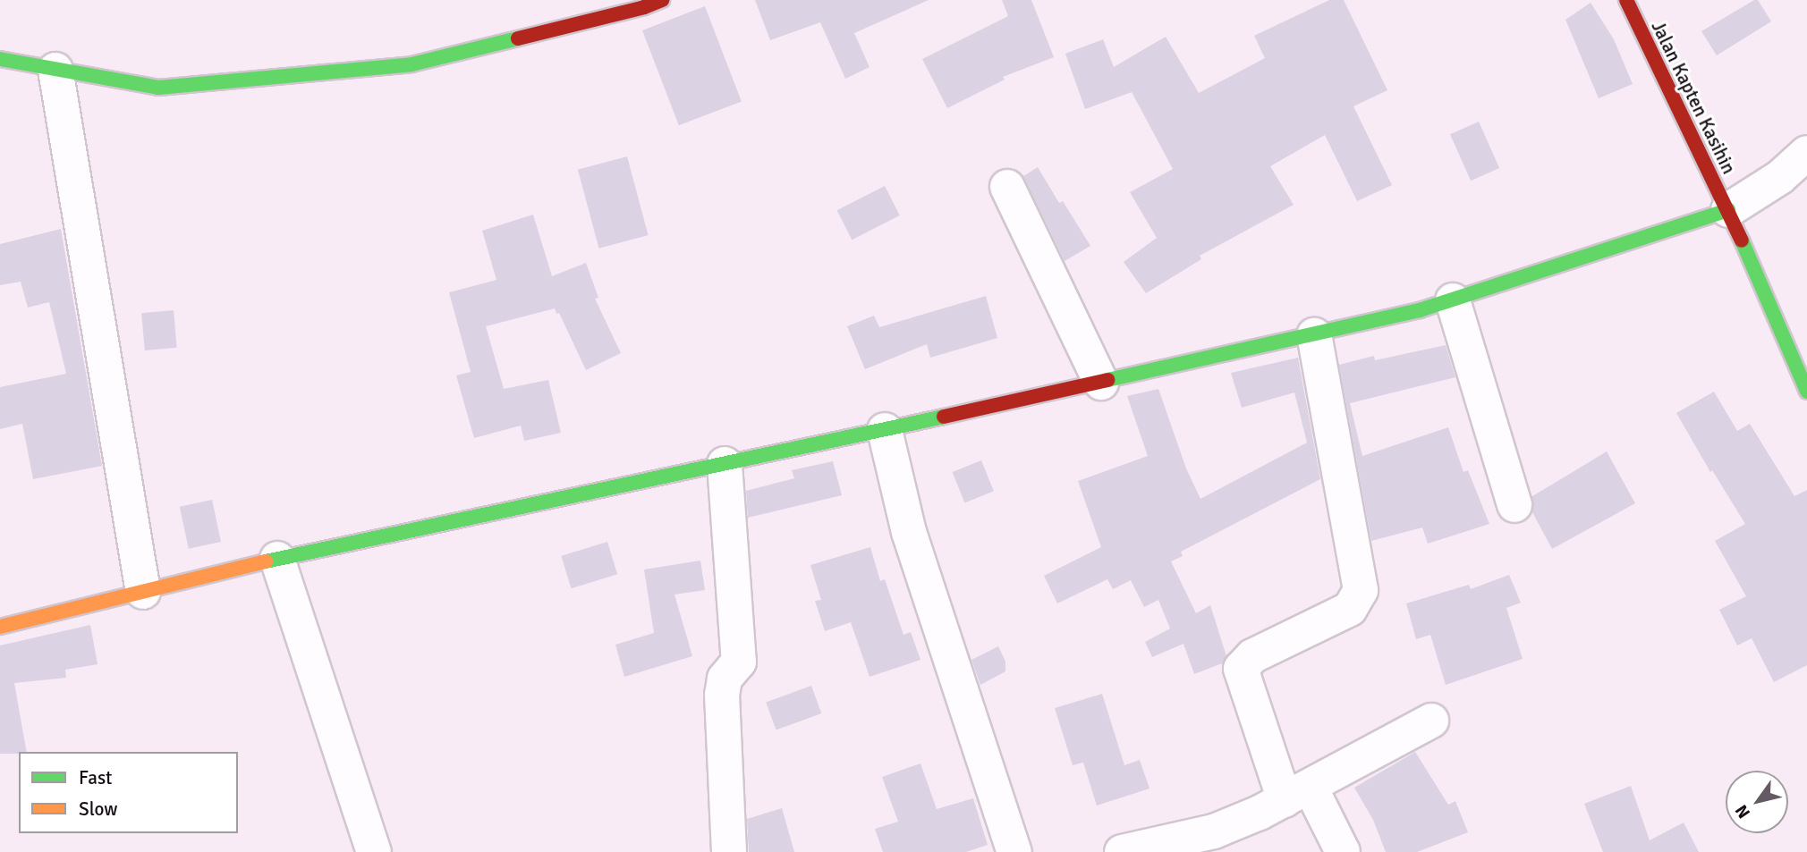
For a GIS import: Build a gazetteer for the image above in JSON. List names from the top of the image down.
{
  "streets": {
    "street": ["Jalan Kapten Kasihin"]
  },
  "legend": ["Fast", "Slow"],
  "north": "bottom left"
}
